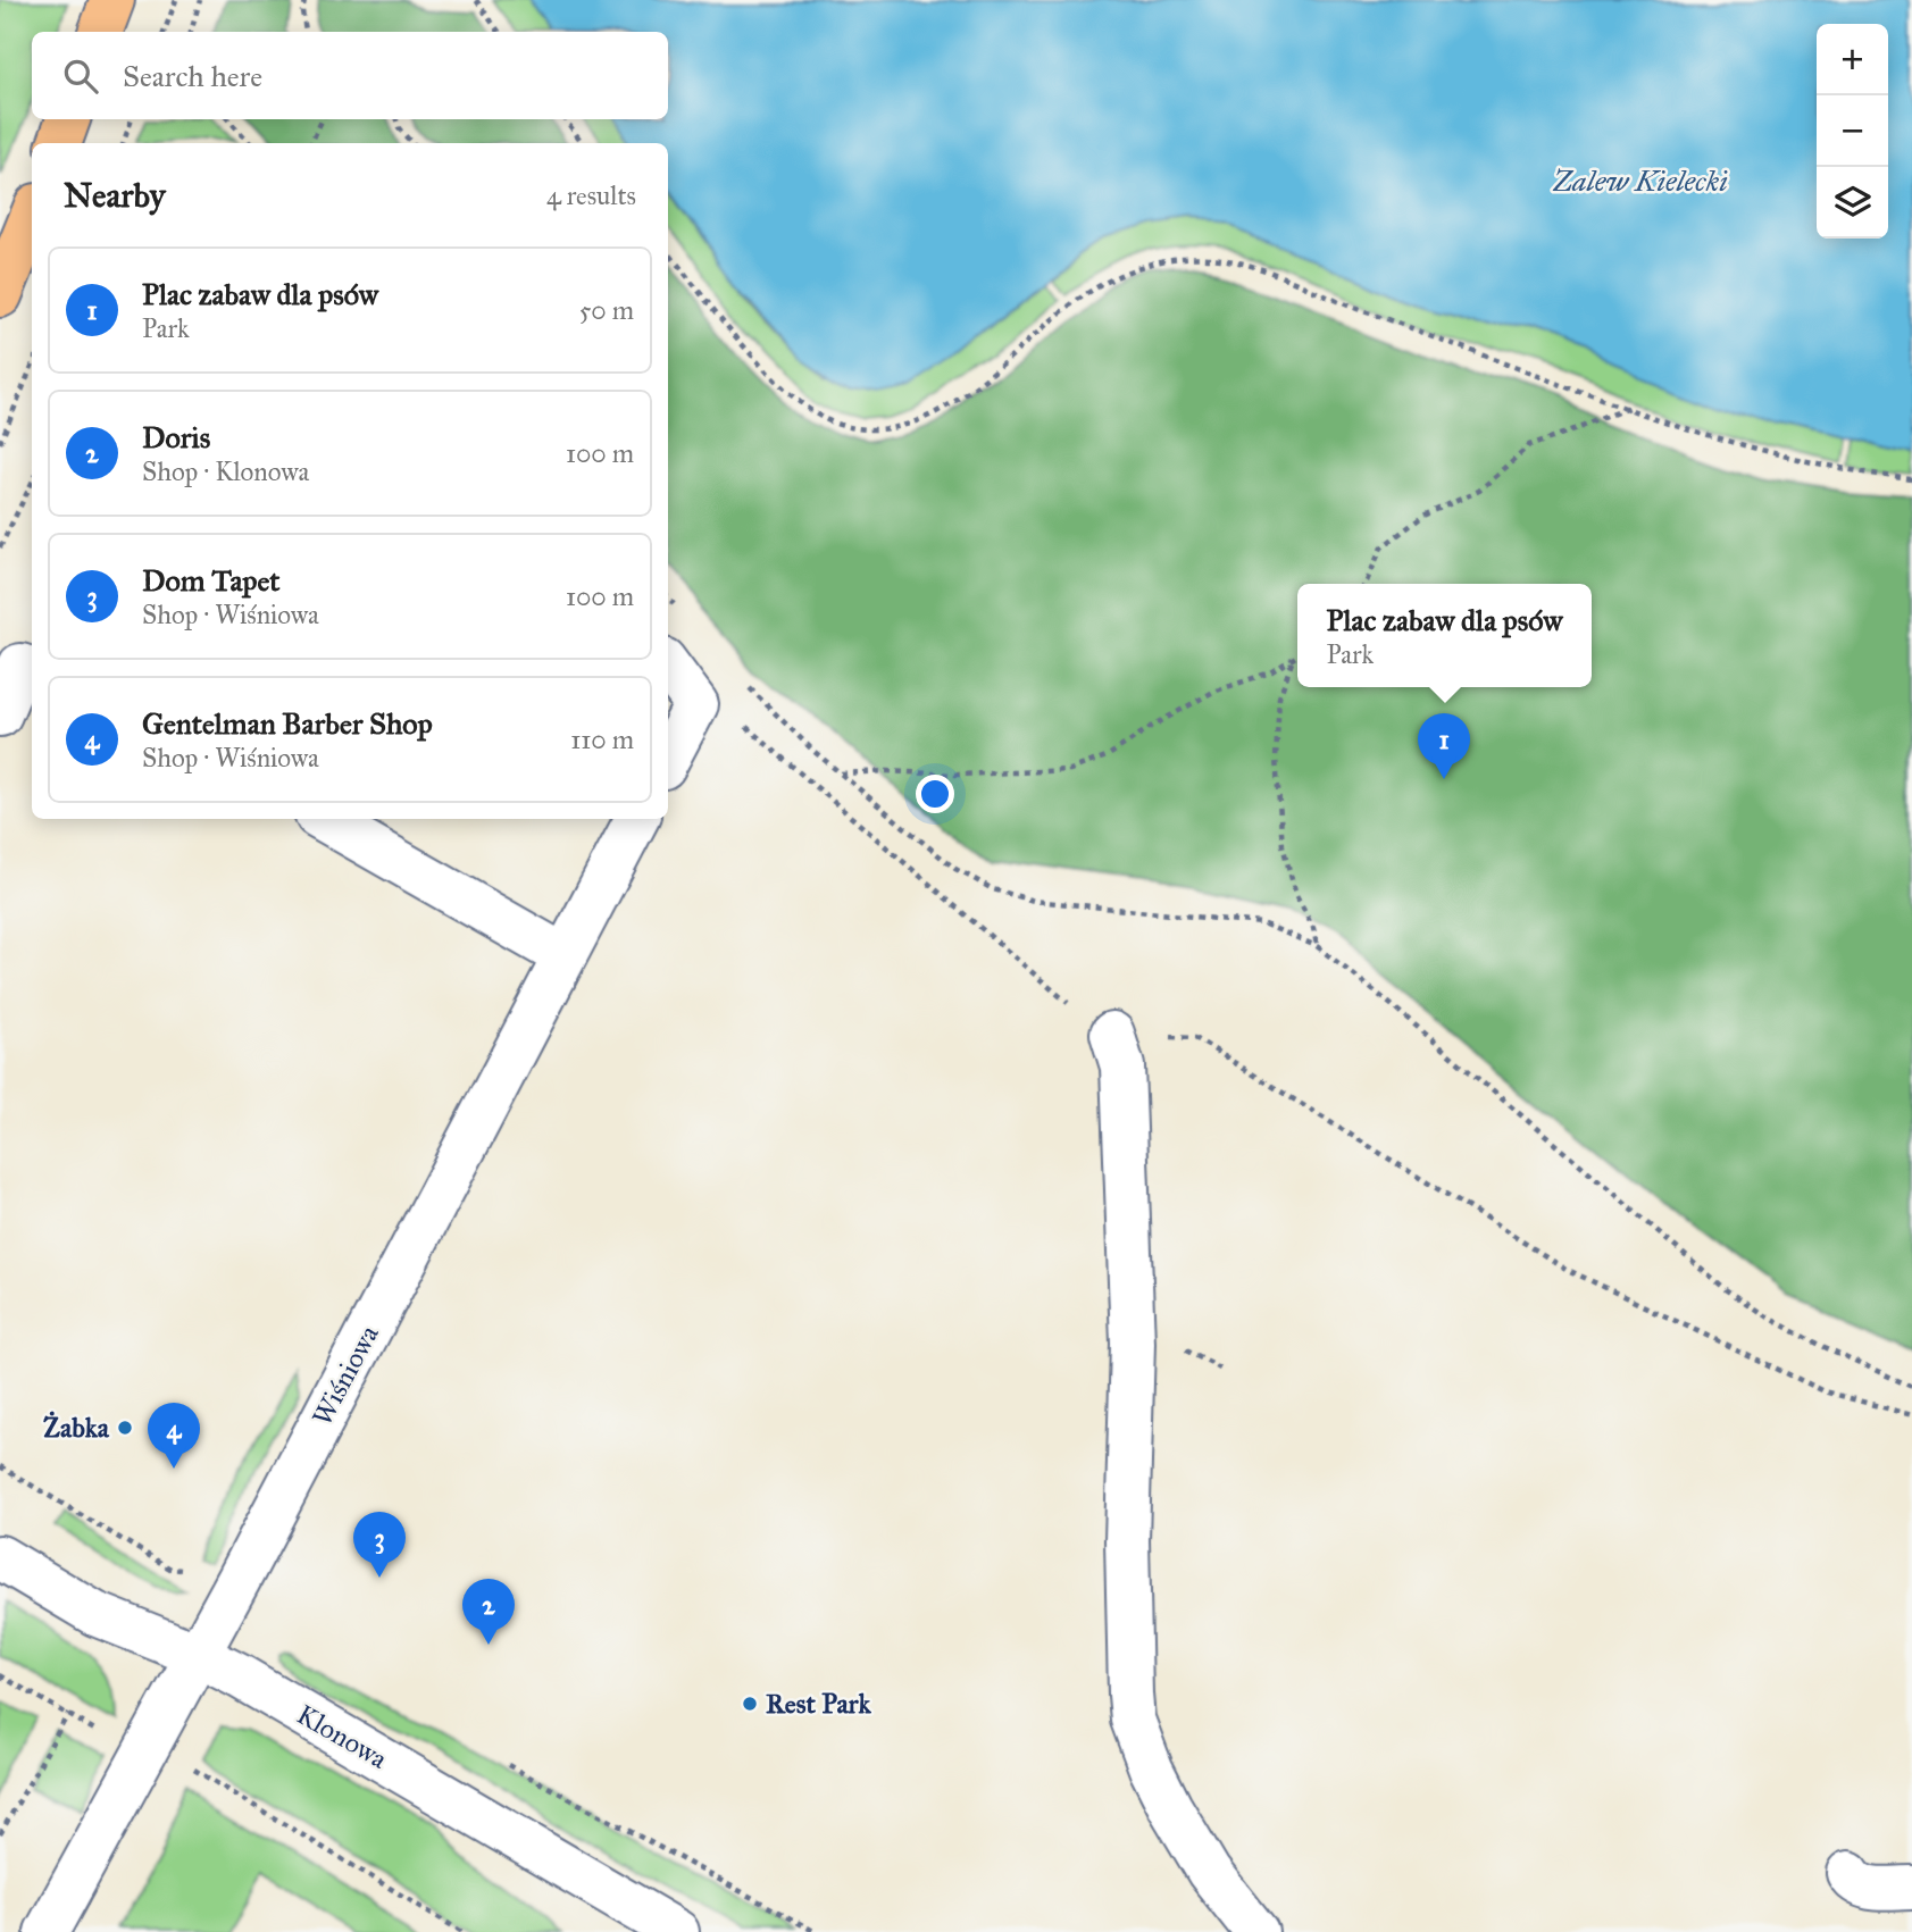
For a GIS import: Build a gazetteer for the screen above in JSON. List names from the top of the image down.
{
  "streets": {
    "street": ["Wiśniowa", "Klonowa"]
  },
  "crossings": [
    ["Wiśniowa", "Klonowa"]
  ],
  "water": ["Zalew Kielecki"],
  "places": ["Żabka", "Rest Park"],
  "page": {
    "map_buttons": ["+", "−"],
    "search": "Search here",
    "heading": ["Nearby", "4 results"],
    "list": [
      {
        "mark": "1",
        "name": "Plac zabaw dla psów",
        "note": "Park",
        "value": "50 m"
      },
      {
        "mark": "2",
        "name": "Doris",
        "note": "Shop · Klonowa",
        "value": "100 m"
      },
      {
        "mark": "3",
        "name": "Dom Tapet",
        "note": "Shop · Wiśniowa",
        "value": "100 m"
      },
      {
        "mark": "4",
        "name": "Gentelman Barber Shop",
        "note": "Shop · Wiśniowa",
        "value": "110 m"
      }
    ],
    "popup": ["Plac zabaw dla psów", "Park"],
    "pins": [
      "1",
      "4",
      "3",
      "2"
    ]
  }
}
